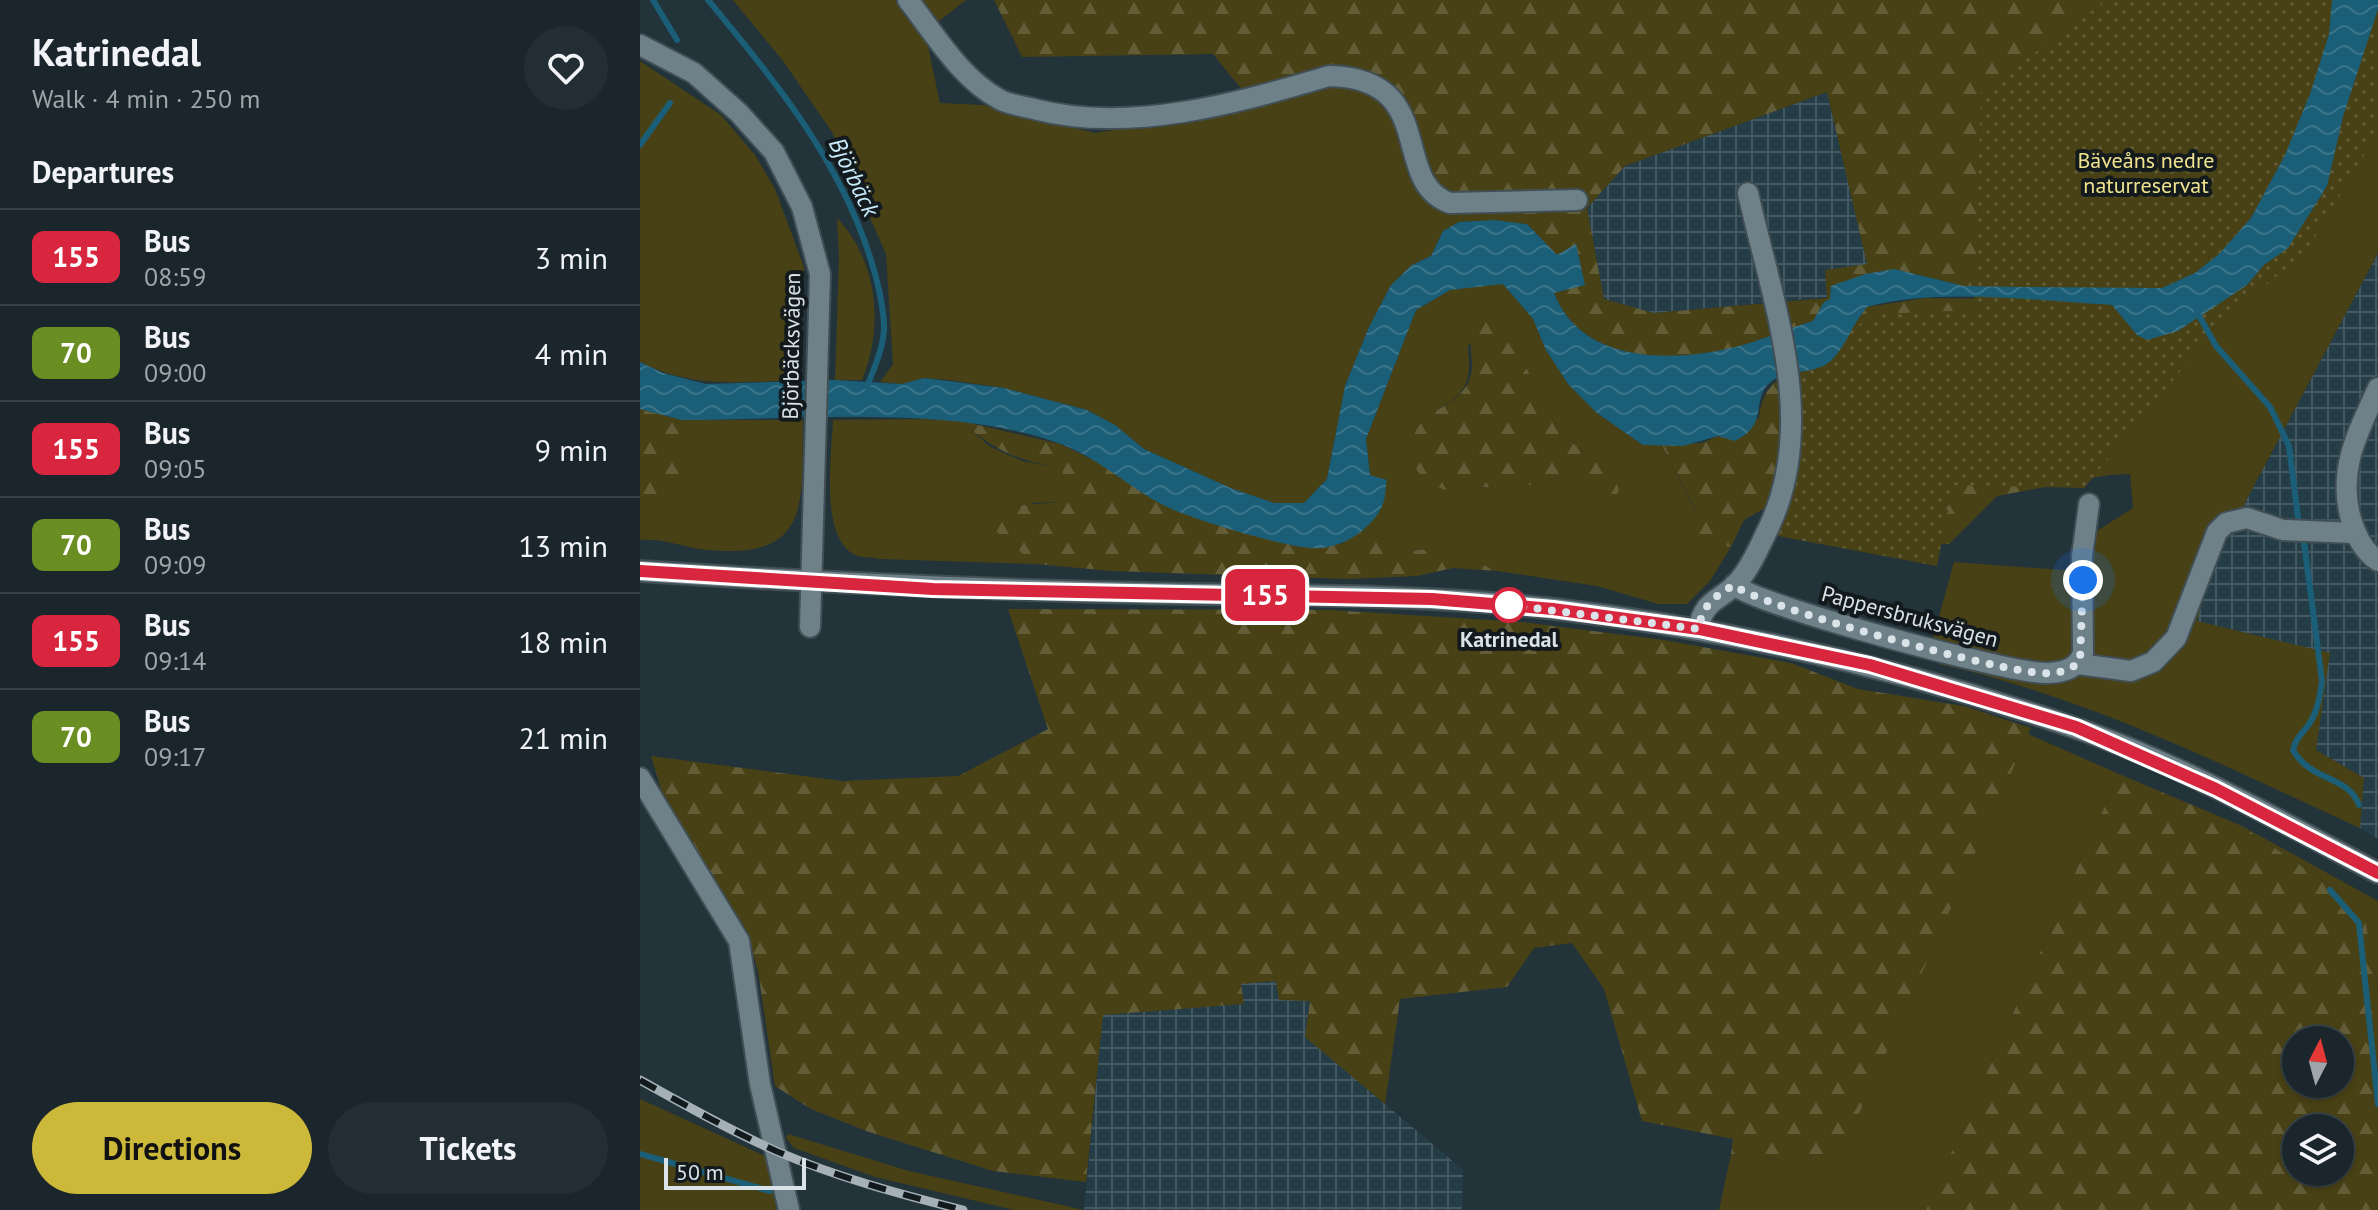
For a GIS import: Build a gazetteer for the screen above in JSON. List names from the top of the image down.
{
  "streets": {
    "street": ["Björbäcksvägen", "Pappersbruksvägen"]
  },
  "water": ["Björbäck"],
  "parks": ["Bäveåns nedre naturreservat"],
  "places": ["Katrinedal"],
  "lines": ["bus line 155"],
  "scale_bar": "50 m",
  "north": "top",
  "page": {
    "heading": [
      ["Katrinedal", "Walk · 4 min · 250 m"],
      "Departures"
    ],
    "on_map": "155",
    "list": [
      {
        "mark": "155",
        "name": "Bus",
        "note": "08:59",
        "value": "3 min"
      },
      {
        "mark": "70",
        "name": "Bus",
        "note": "09:00",
        "value": "4 min"
      },
      {
        "mark": "155",
        "name": "Bus",
        "note": "09:05",
        "value": "9 min"
      },
      {
        "mark": "70",
        "name": "Bus",
        "note": "09:09",
        "value": "13 min"
      },
      {
        "mark": "155",
        "name": "Bus",
        "note": "09:14",
        "value": "18 min"
      },
      {
        "mark": "70",
        "name": "Bus",
        "note": "09:17",
        "value": "21 min"
      }
    ],
    "buttons": ["Directions", "Tickets"],
    "scale": "50 m"
  }
}
